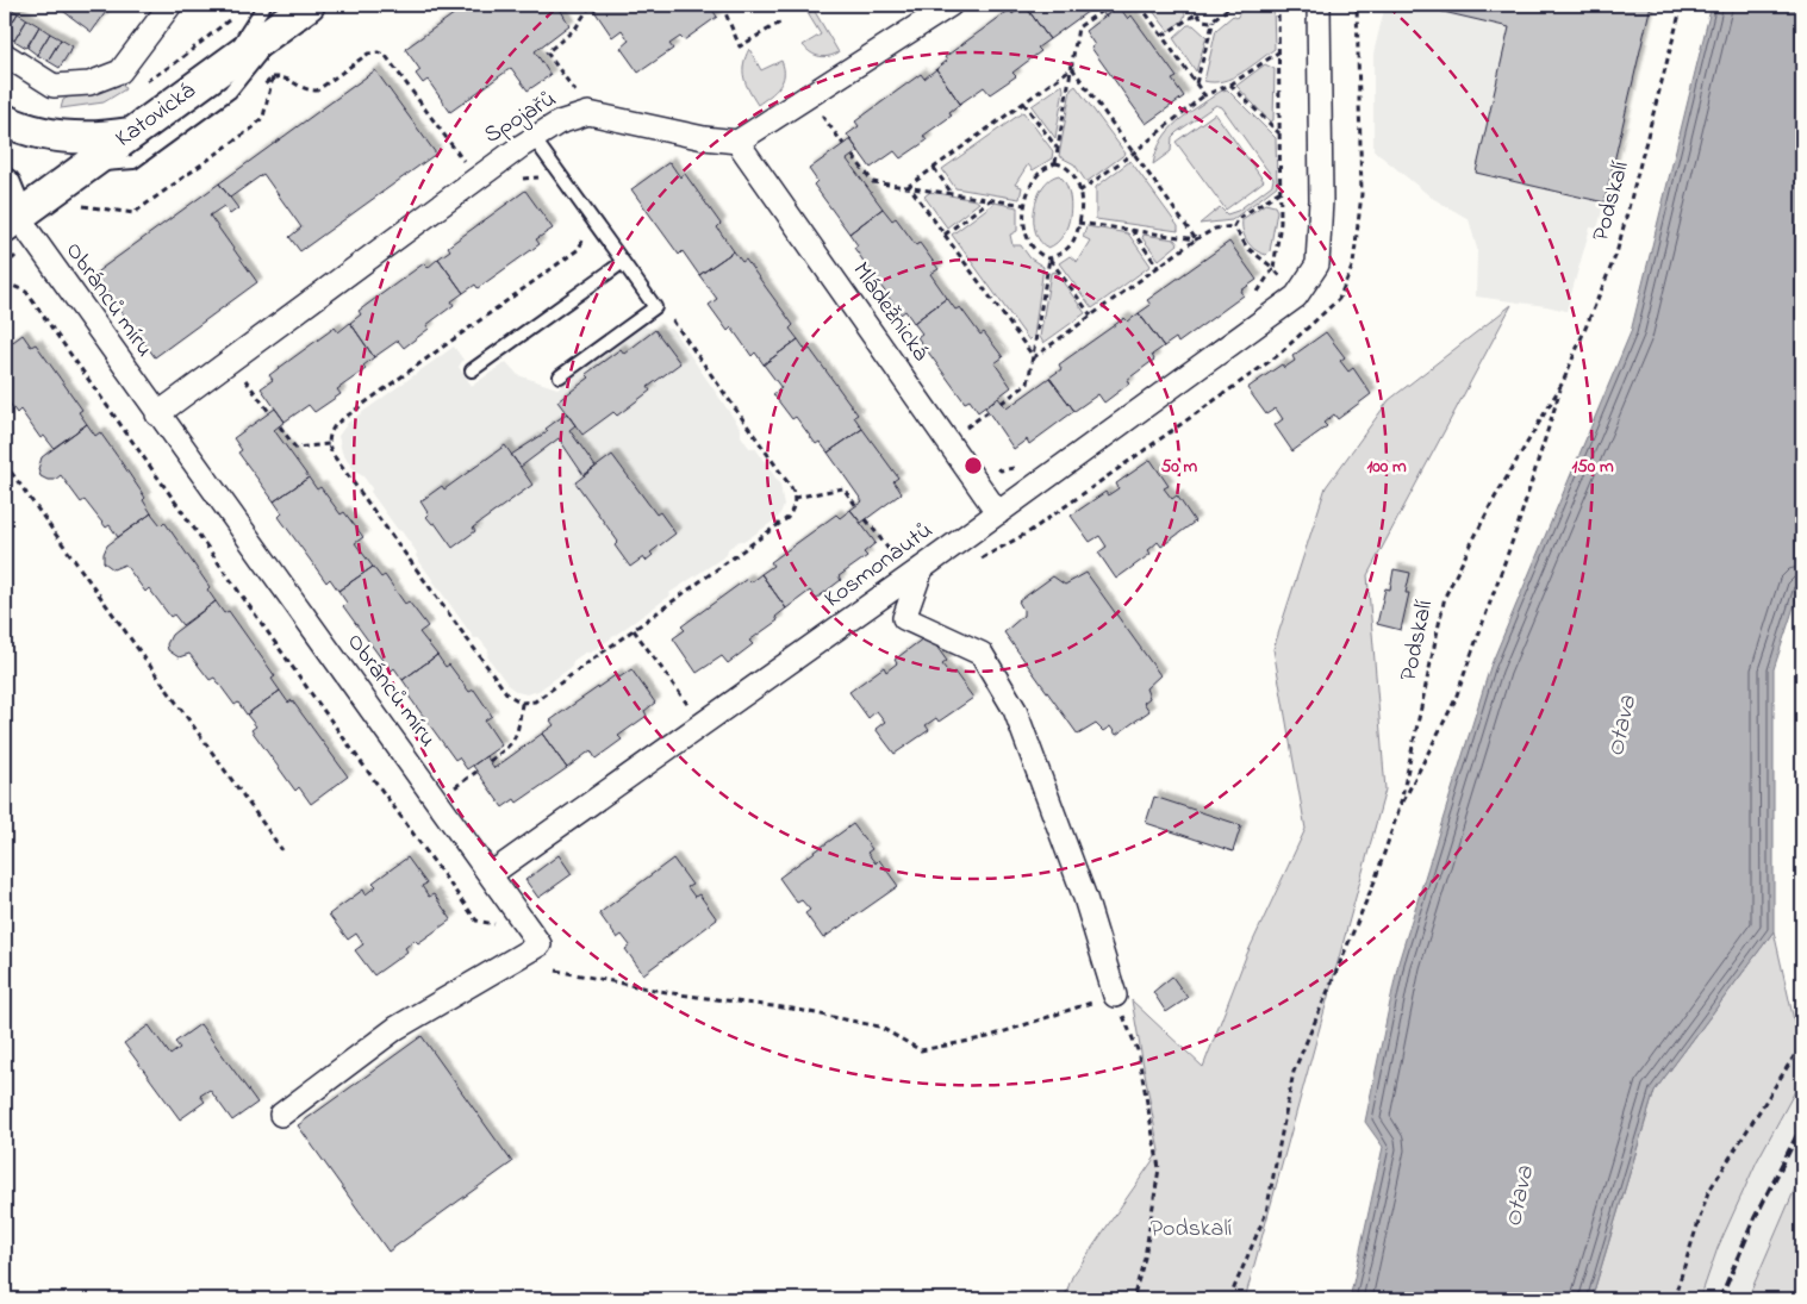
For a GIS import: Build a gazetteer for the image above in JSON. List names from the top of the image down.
{
  "streets": {
    "main road": ["Katovická"],
    "street": [
      "Spojařů",
      "Obránců míru",
      "Mládežnická",
      "Kosmonautů"
    ],
    "path": ["Podskalí"]
  },
  "crossings": [
    ["Katovická", "Obránců míru"],
    ["Spojařů", "Obránců míru"],
    ["Spojařů", "Mládežnická"],
    ["Obránců míru", "Kosmonautů"],
    ["Mládežnická", "Kosmonautů"]
  ],
  "water": ["Otava"],
  "parks": ["Podskalí"],
  "rings": ["50 m", "100 m", "150 m"]
}
